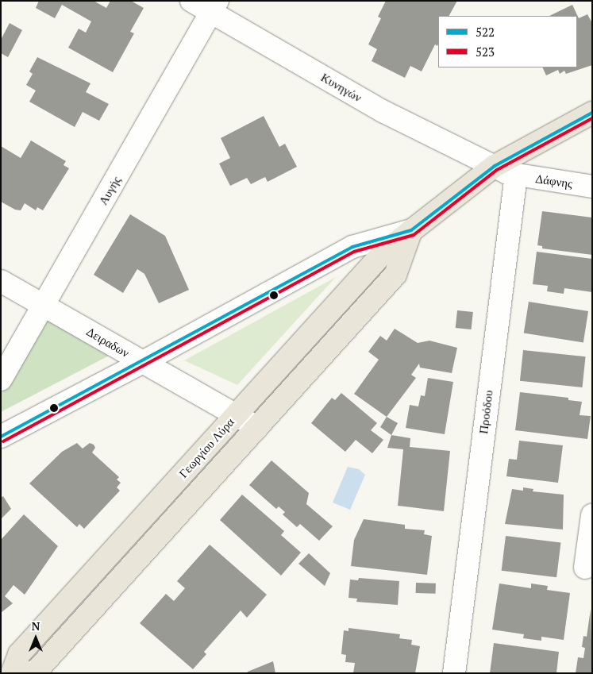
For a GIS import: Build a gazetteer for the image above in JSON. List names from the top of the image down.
{
  "streets": {
    "main road": ["Γεωργίου Λύρα"],
    "street": [
      "Κυνηγών",
      "Δάφνης",
      "Αυγής",
      "Δειραδων",
      "Προόδου"
    ]
  },
  "crossings": [
    ["Κυνηγών", "Αυγής"],
    ["Κυνηγών", "Γεωργίου Λύρα"],
    ["Δάφνης", "Προόδου"],
    ["Αυγής", "Δειραδων"],
    ["Δειραδων", "Γεωργίου Λύρα"]
  ],
  "lines": ["transit line 522", "transit line 523"],
  "legend": ["522", "523"],
  "north": "top"
}
